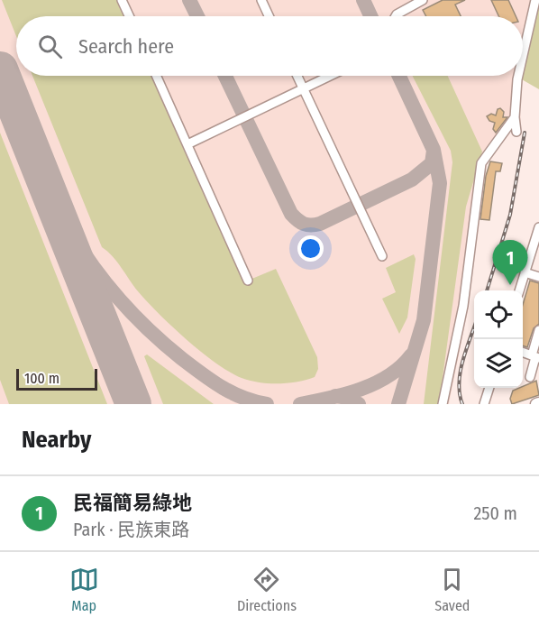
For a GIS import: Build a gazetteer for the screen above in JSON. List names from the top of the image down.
{
  "scale_bar": "100 m",
  "page": {
    "search": "Search here",
    "pins": "1",
    "scale": "100 m",
    "heading": "Nearby",
    "list": [
      {
        "mark": "1",
        "name": "民福簡易綠地",
        "note": "Park · 民族東路",
        "value": "250 m"
      }
    ],
    "nav": ["Map", "Directions", "Saved"]
  }
}
